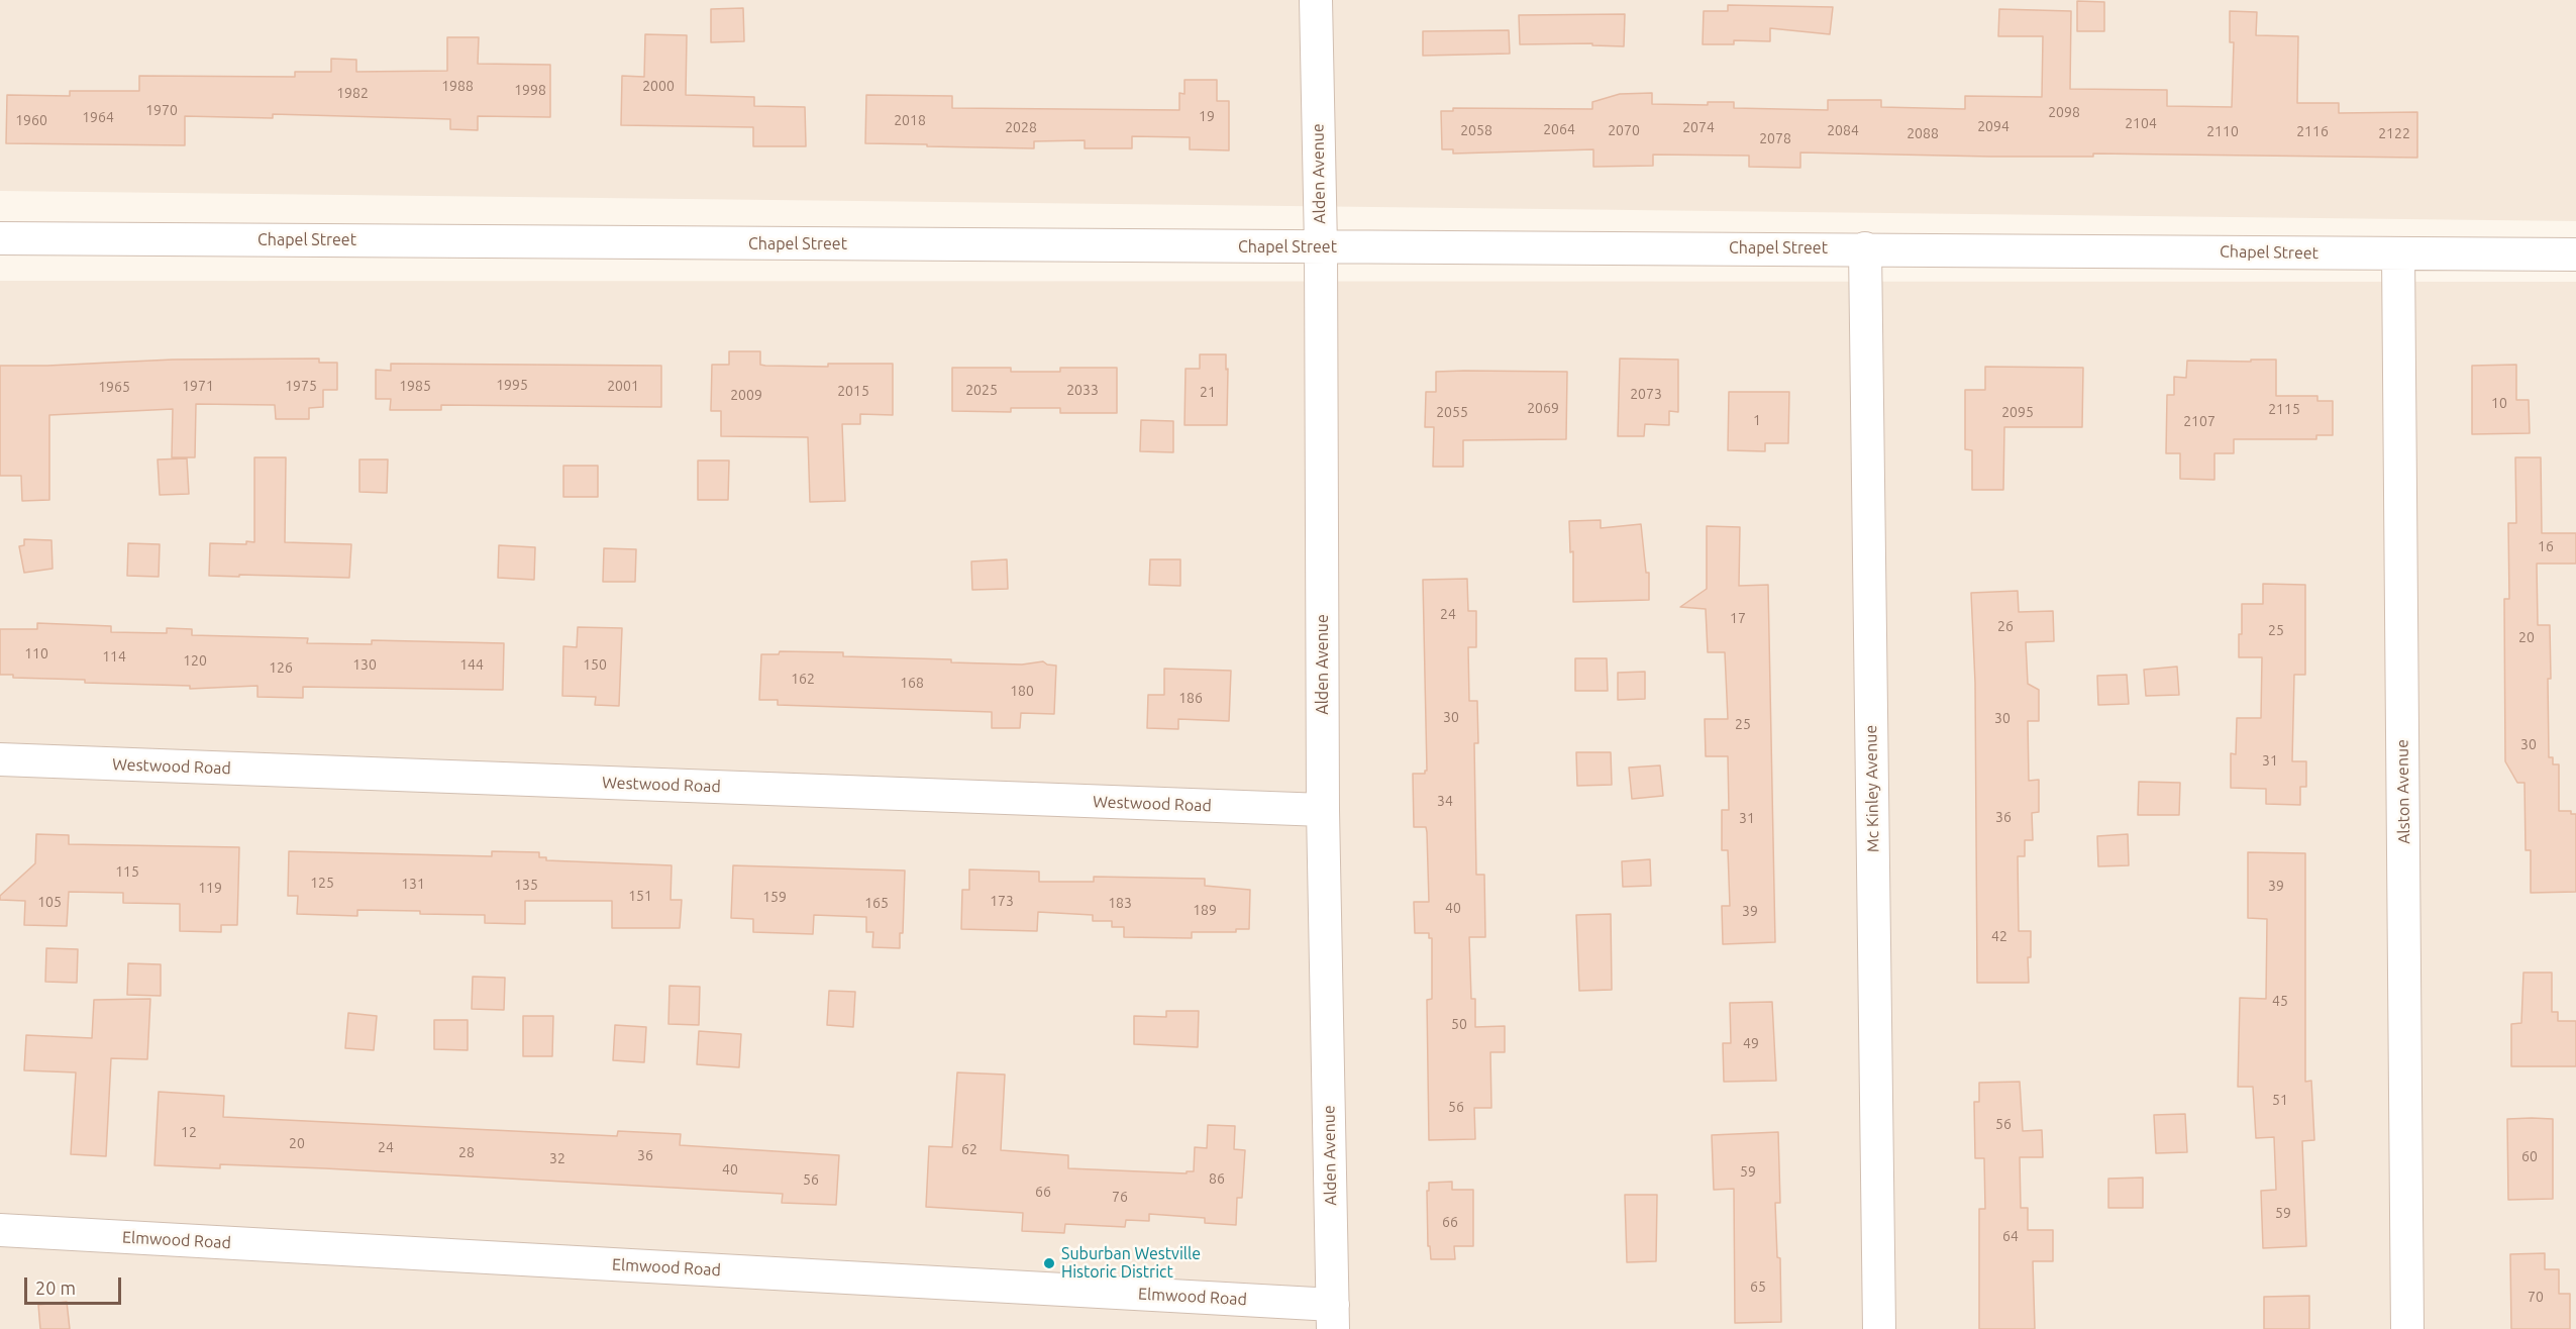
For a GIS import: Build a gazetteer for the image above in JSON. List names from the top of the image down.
{
  "streets": {
    "street": [
      "Alden Avenue",
      "Chapel Street",
      "Westwood Road",
      "Mc Kinley Avenue",
      "Alston Avenue",
      "Elmwood Road"
    ]
  },
  "crossings": [
    ["Alden Avenue", "Chapel Street"],
    ["Alden Avenue", "Westwood Road"],
    ["Alden Avenue", "Elmwood Road"],
    ["Chapel Street", "Mc Kinley Avenue"],
    ["Chapel Street", "Alston Avenue"]
  ],
  "places": ["Suburban Westville Historic District"],
  "house_numbers": [
    "1988",
    "2000",
    "1998",
    "1982",
    "1970",
    "2098",
    "19",
    "1964",
    "1960",
    "2018",
    "2104",
    "2094",
    "2028",
    "2074",
    "2064",
    "2058",
    "2070",
    "2084",
    "2110",
    "2116",
    "2088",
    "2122",
    "2078",
    "1995",
    "1971",
    "1975",
    "1985",
    "2001",
    "1965",
    "2025",
    "2033",
    "2015",
    "21",
    "2073",
    "2009",
    "10",
    "2069",
    "2115",
    "2055",
    "2095",
    "1",
    "2107",
    "16",
    "24",
    "17",
    "26",
    "25",
    "20",
    "110",
    "114",
    "120",
    "130",
    "144",
    "150",
    "126",
    "162",
    "168",
    "180",
    "186",
    "30",
    "30",
    "25",
    "30",
    "31",
    "34",
    "36",
    "31",
    "115",
    "125",
    "131",
    "135",
    "39",
    "119",
    "151",
    "159",
    "173",
    "105",
    "165",
    "183",
    "40",
    "189",
    "39",
    "42",
    "45",
    "50",
    "49",
    "51",
    "56",
    "56",
    "12",
    "20",
    "24",
    "62",
    "28",
    "36",
    "60",
    "32",
    "40",
    "59",
    "86",
    "56",
    "66",
    "76",
    "59",
    "66",
    "64",
    "65",
    "70"
  ],
  "scale_bar": "20 m"
}
